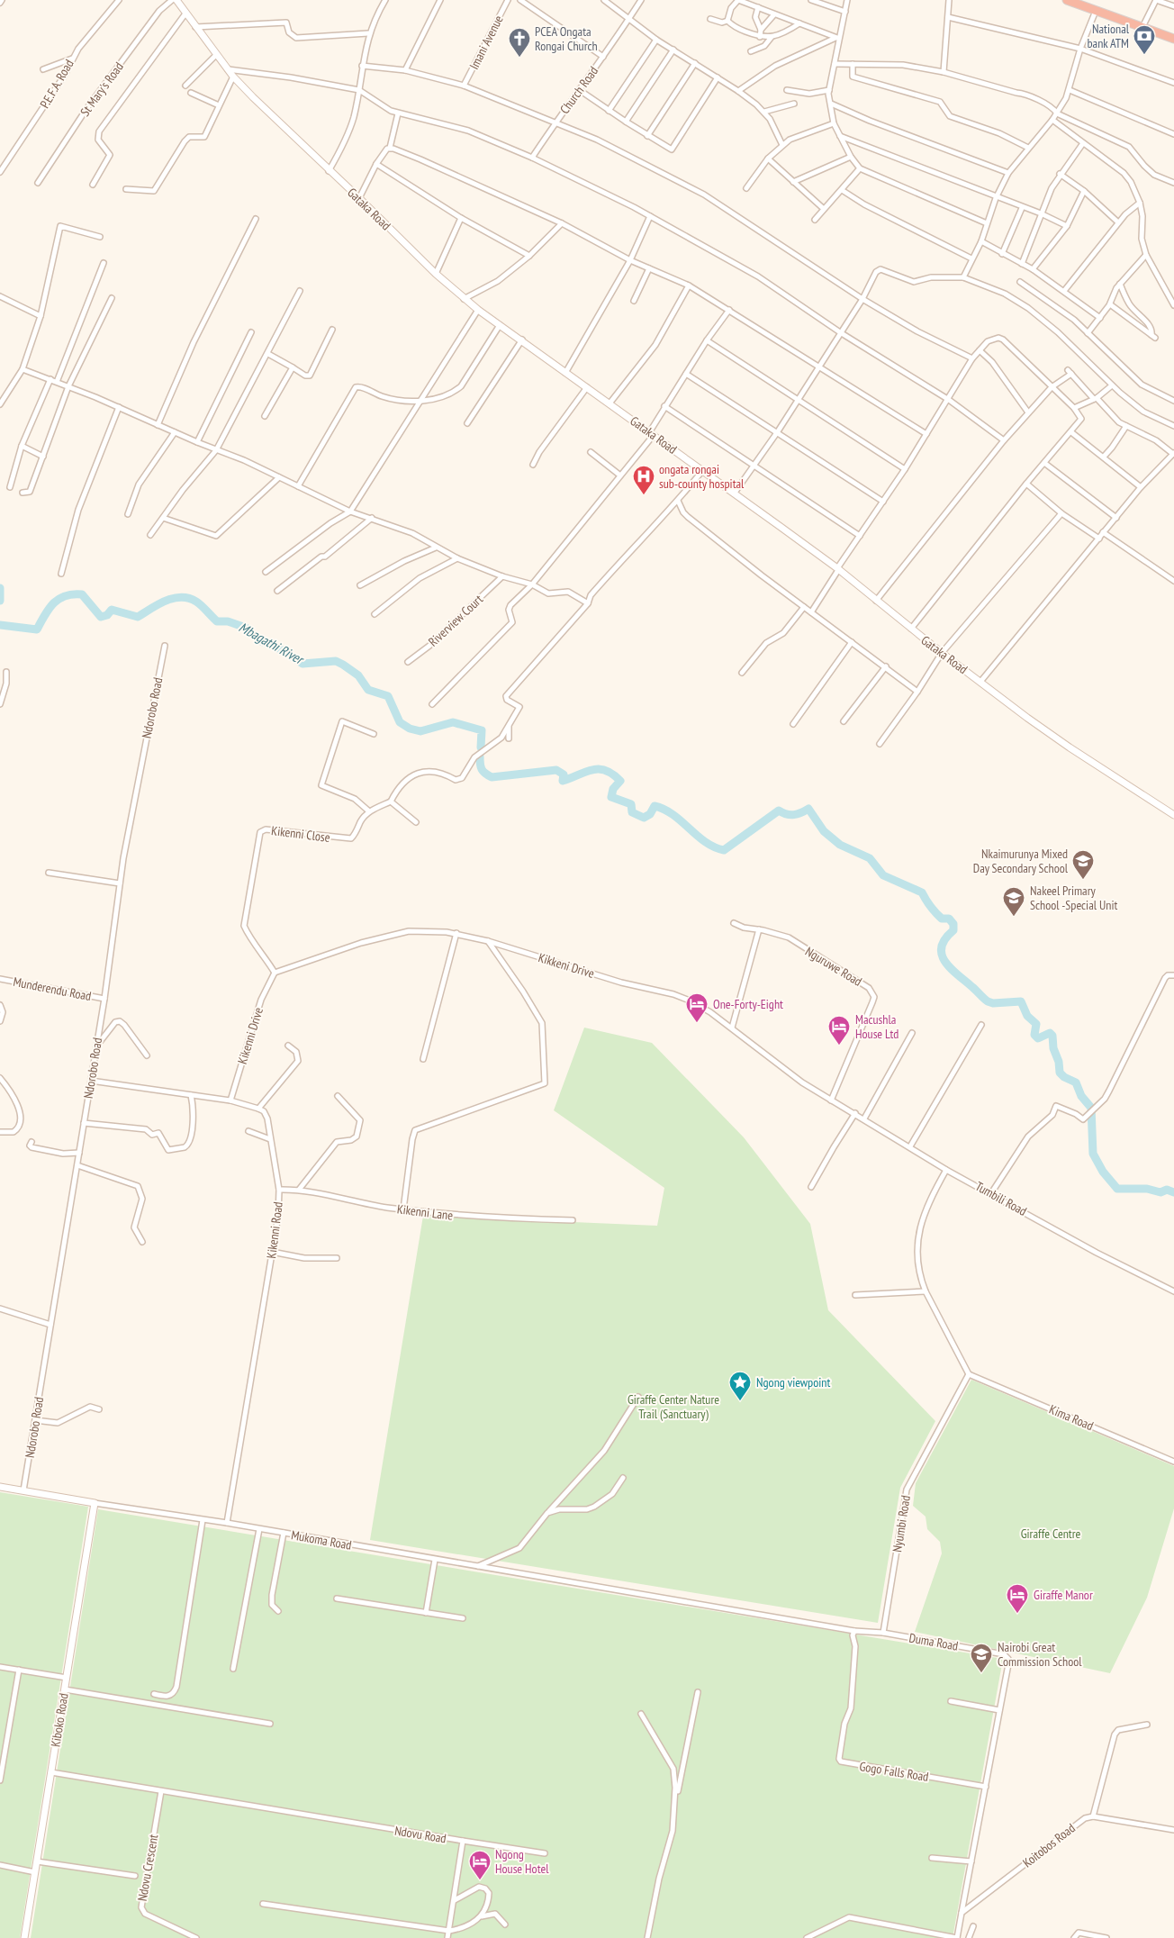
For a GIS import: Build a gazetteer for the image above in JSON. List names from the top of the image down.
{
  "streets": {
    "street": [
      "Imani Avenue",
      "P.E.F.A. Road",
      "St Mary's Road",
      "Church Road",
      "Gataka Road",
      "Riverview Court",
      "Ndorobo Road",
      "Kikenni Close",
      "Kikkeni Drive",
      "Nguruwe Road",
      "Munderendu Road",
      "Kikenni Drive",
      "Tumbili Road",
      "Kikenni Lane",
      "Kikenni Road",
      "Kima Road",
      "Nyumbi Road",
      "Mukoma Road",
      "Duma Road",
      "Kiboko Road",
      "Gogo Falls Road",
      "Ndovu Road",
      "Koitobos Road",
      "Ndovu Crescent"
    ]
  },
  "crossings": [
    ["Ndorobo Road", "Munderendu Road"],
    ["Ndorobo Road", "Mukoma Road"],
    ["Kikenni Close", "Kikkeni Drive"],
    ["Kikenni Close", "Kikenni Drive"],
    ["Kikkeni Drive", "Nguruwe Road"],
    ["Kikkeni Drive", "Kikenni Drive"],
    ["Kikkeni Drive", "Tumbili Road"],
    ["Nguruwe Road", "Tumbili Road"],
    ["Kikenni Lane", "Kikenni Road"],
    ["Kikenni Road", "Mukoma Road"],
    ["Kima Road", "Nyumbi Road"],
    ["Nyumbi Road", "Duma Road"],
    ["Mukoma Road", "Duma Road"],
    ["Mukoma Road", "Kiboko Road"],
    ["Mukoma Road", "Gogo Falls Road"],
    ["Duma Road", "Gogo Falls Road"],
    ["Kiboko Road", "Ndovu Road"],
    ["Ndovu Road", "Ndovu Crescent"]
  ],
  "water": ["Mbagathi River"],
  "parks": ["Giraffe Center Nature Trail (Sanctuary)", "Giraffe Centre"],
  "places": {
    "bank": ["National bank ATM"],
    "church": ["PCEA Ongata Rongai Church"],
    "hospital": ["ongata rongai sub-county hospital"],
    "school or university": ["Nkaimurunya Mixed Day Secondary School", "Nakeel Primary School -Special Unit", "Nairobi Great Commission School"],
    "hotel": [
      "One-Forty-Eight",
      "Macushla House Ltd",
      "Giraffe Manor",
      "Ngong House Hotel"
    ],
    "place": ["Ngong viewpoint"]
  }
}
